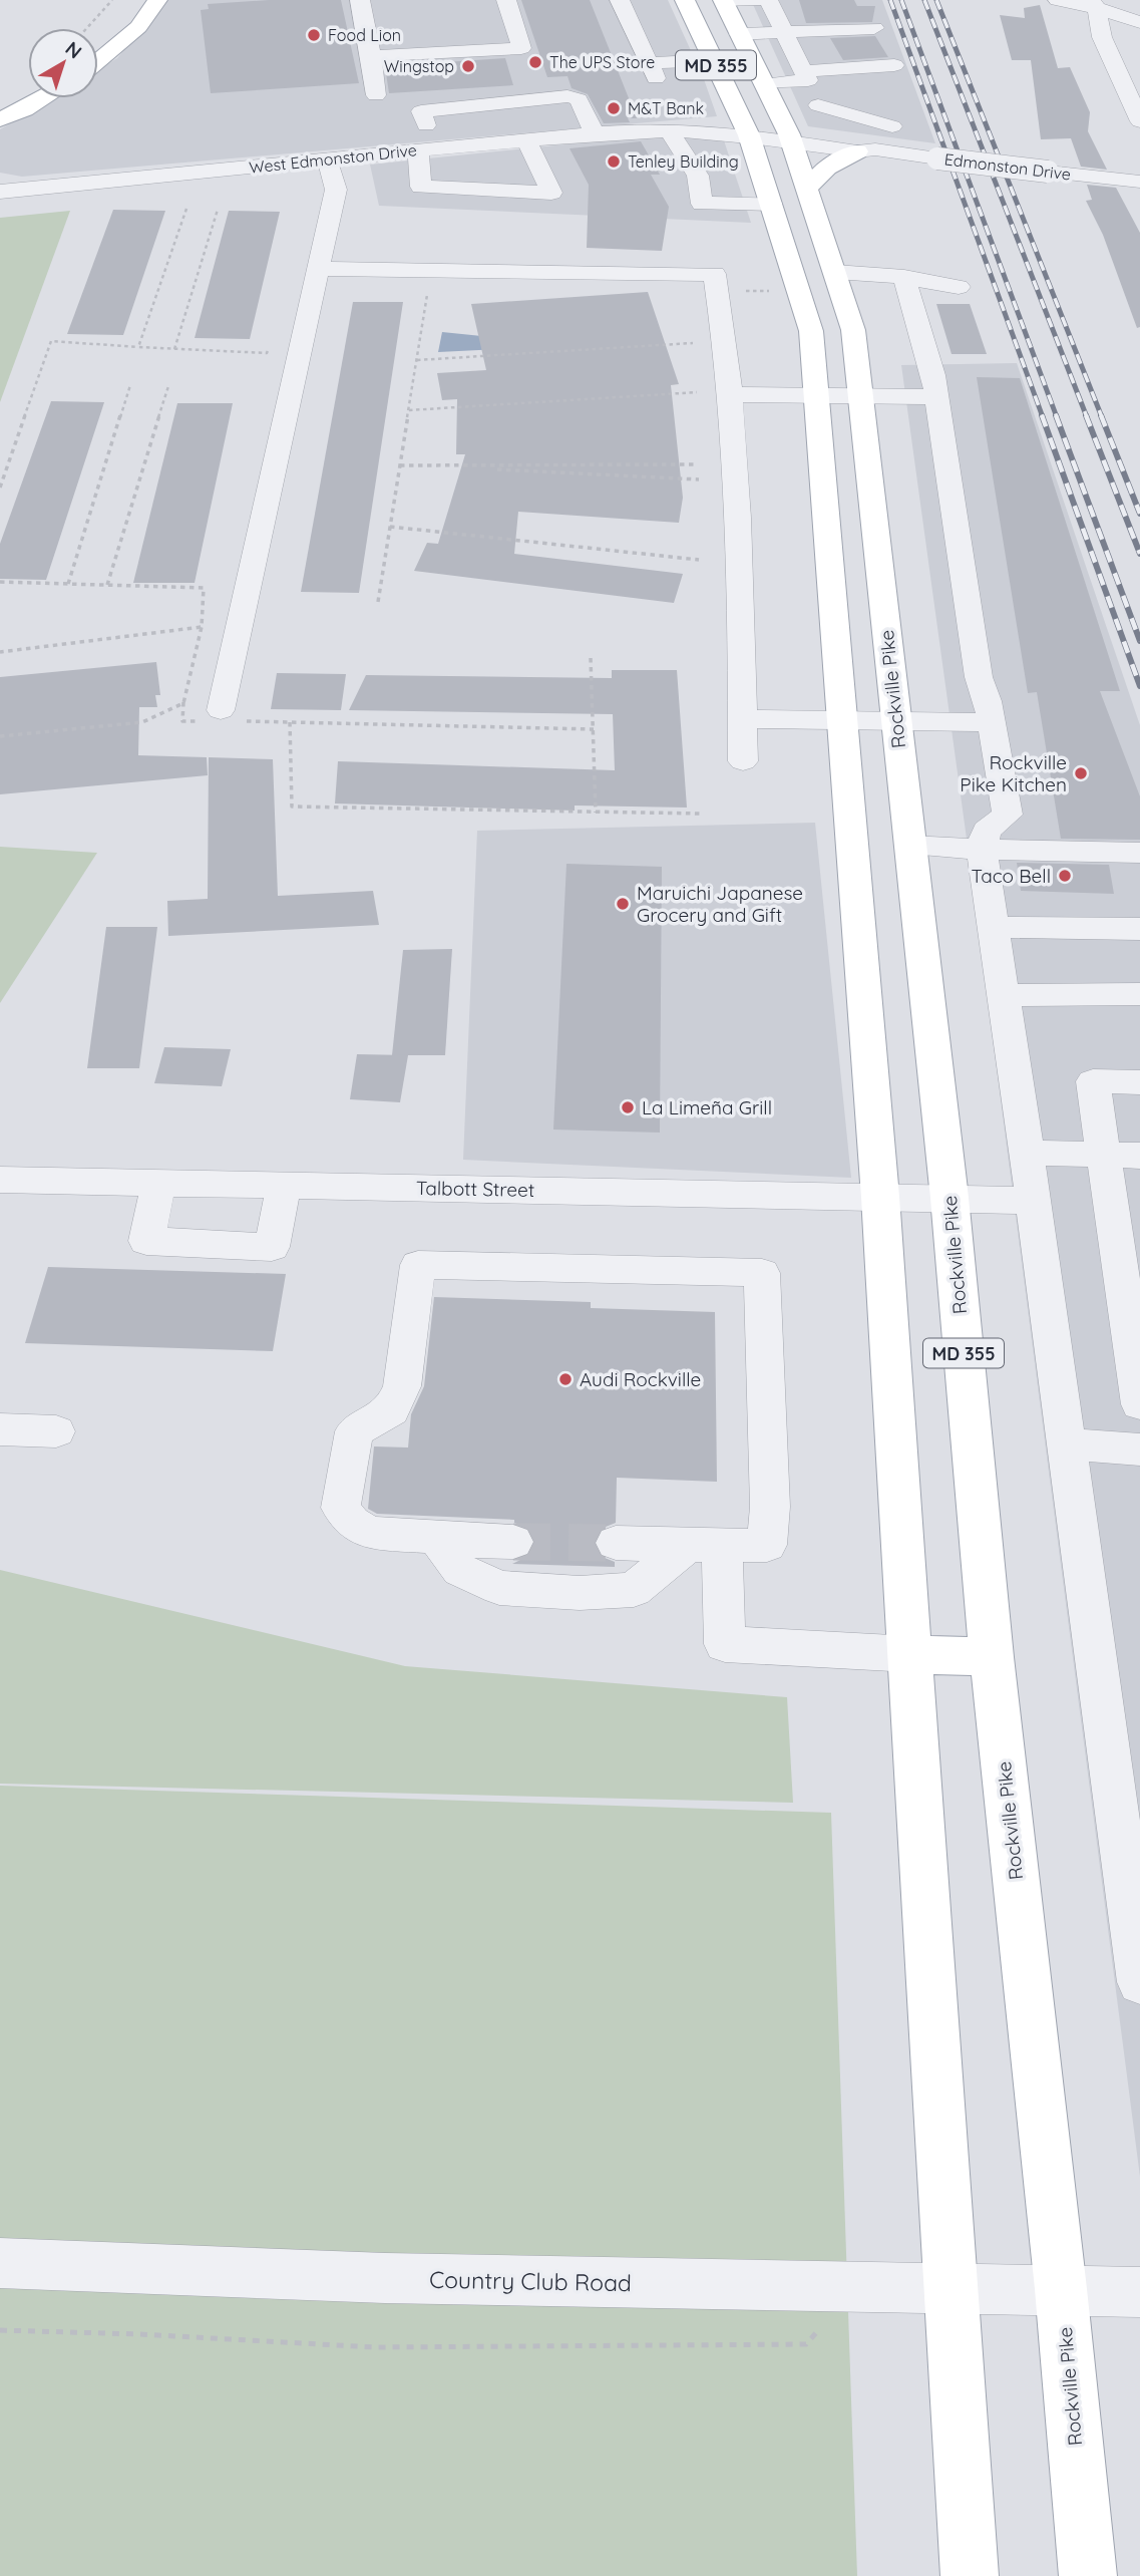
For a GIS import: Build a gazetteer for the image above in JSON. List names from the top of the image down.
{
  "streets": {
    "main road": ["MD 355", "Rockville Pike"],
    "street": [
      "West Edmonston Drive",
      "Edmonston Drive",
      "Talbott Street",
      "Country Club Road"
    ]
  },
  "crossings": [
    ["West Edmonston Drive", "Edmonston Drive"],
    ["West Edmonston Drive", "Rockville Pike"],
    ["Edmonston Drive", "Rockville Pike"],
    ["Rockville Pike", "Talbott Street"],
    ["Rockville Pike", "Country Club Road"]
  ],
  "places": [
    "Food Lion",
    "The UPS Store",
    "Wingstop",
    "M&T Bank",
    "Tenley Building",
    "Rockville Pike Kitchen",
    "Taco Bell",
    "Maruichi Japanese Grocery and Gift",
    "La Limeña Grill",
    "Audi Rockville"
  ],
  "north": "top right"
}
